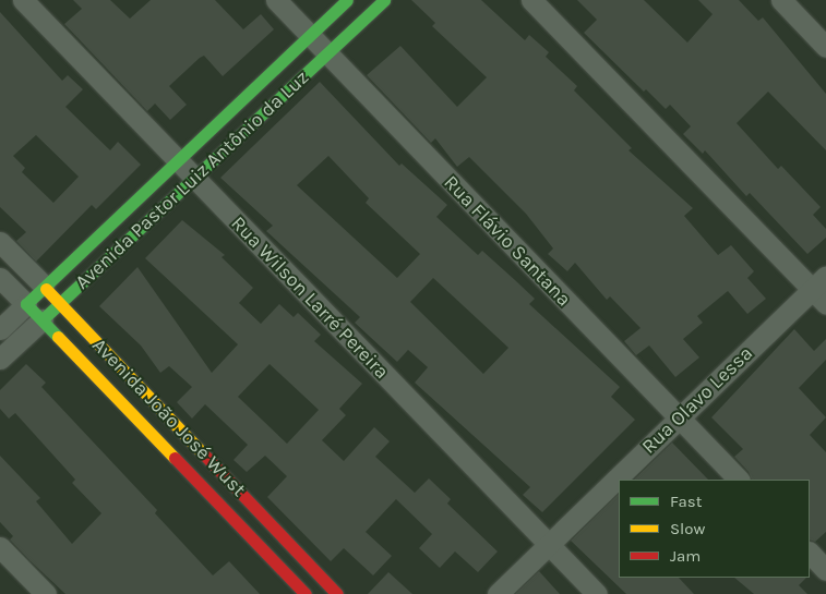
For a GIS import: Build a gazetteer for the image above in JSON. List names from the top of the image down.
{
  "streets": {
    "street": [
      "Avenida Pastor Luiz Antônio da Luz",
      "Rua Flávio Santana",
      "Rua Wilson Larré Pereira",
      "Rua Olavo Lessa",
      "Avenida João José Wust"
    ]
  },
  "crossings": [
    ["Avenida Pastor Luiz Antônio da Luz", "Rua Flávio Santana"],
    ["Avenida Pastor Luiz Antônio da Luz", "Rua Wilson Larré Pereira"],
    ["Avenida Pastor Luiz Antônio da Luz", "Avenida João José Wust"],
    ["Rua Flávio Santana", "Rua Olavo Lessa"],
    ["Rua Wilson Larré Pereira", "Rua Olavo Lessa"]
  ],
  "legend": ["Fast", "Slow", "Jam"]
}
